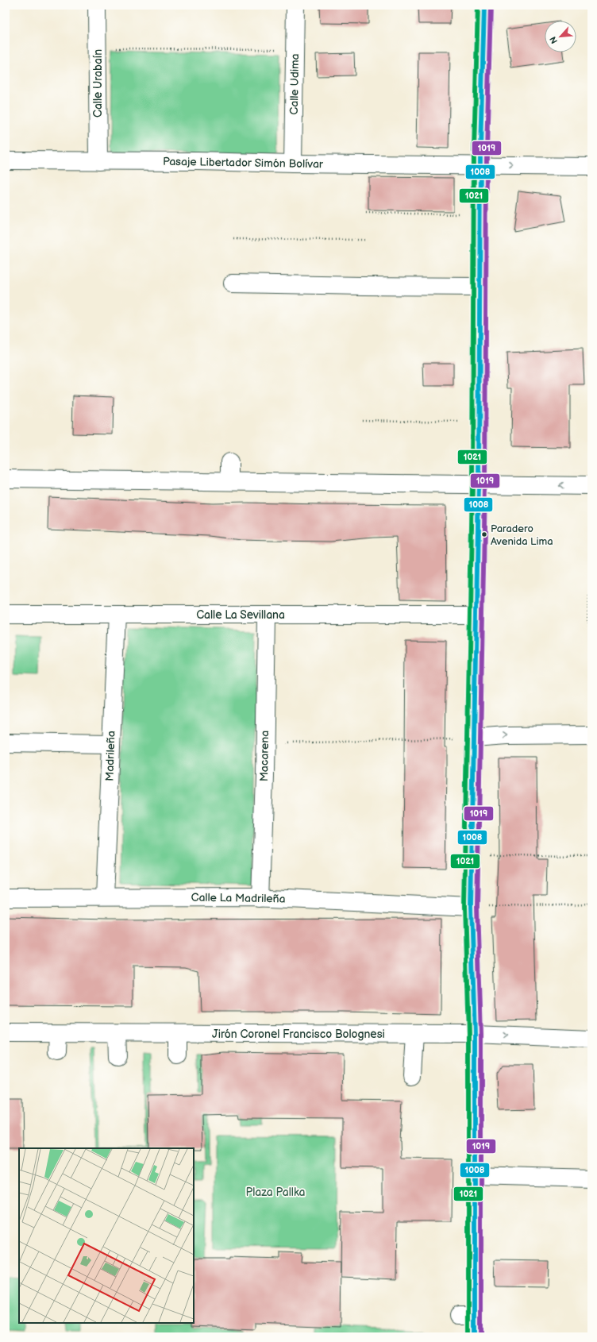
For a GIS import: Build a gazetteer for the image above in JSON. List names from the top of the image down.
{
  "streets": {
    "street": [
      "Calle Urabaín",
      "Calle Udima",
      "Pasaje Libertador Simón Bolívar",
      "Calle La Sevillana",
      "Madrileña",
      "Macarena",
      "Calle La Madrileña",
      "Jirón Coronel Francisco Bolognesi"
    ]
  },
  "crossings": [
    ["Calle Urabaín", "Pasaje Libertador Simón Bolívar"],
    ["Calle Udima", "Pasaje Libertador Simón Bolívar"],
    ["Calle La Sevillana", "Madrileña"],
    ["Calle La Sevillana", "Macarena"],
    ["Madrileña", "Calle La Madrileña"],
    ["Macarena", "Calle La Madrileña"]
  ],
  "parks": ["Plaza Pallka"],
  "places": ["Paradero Avenida Lima"],
  "lines": ["transit line 1008", "transit line 1019", "transit line 1021"],
  "north": "bottom left"
}
